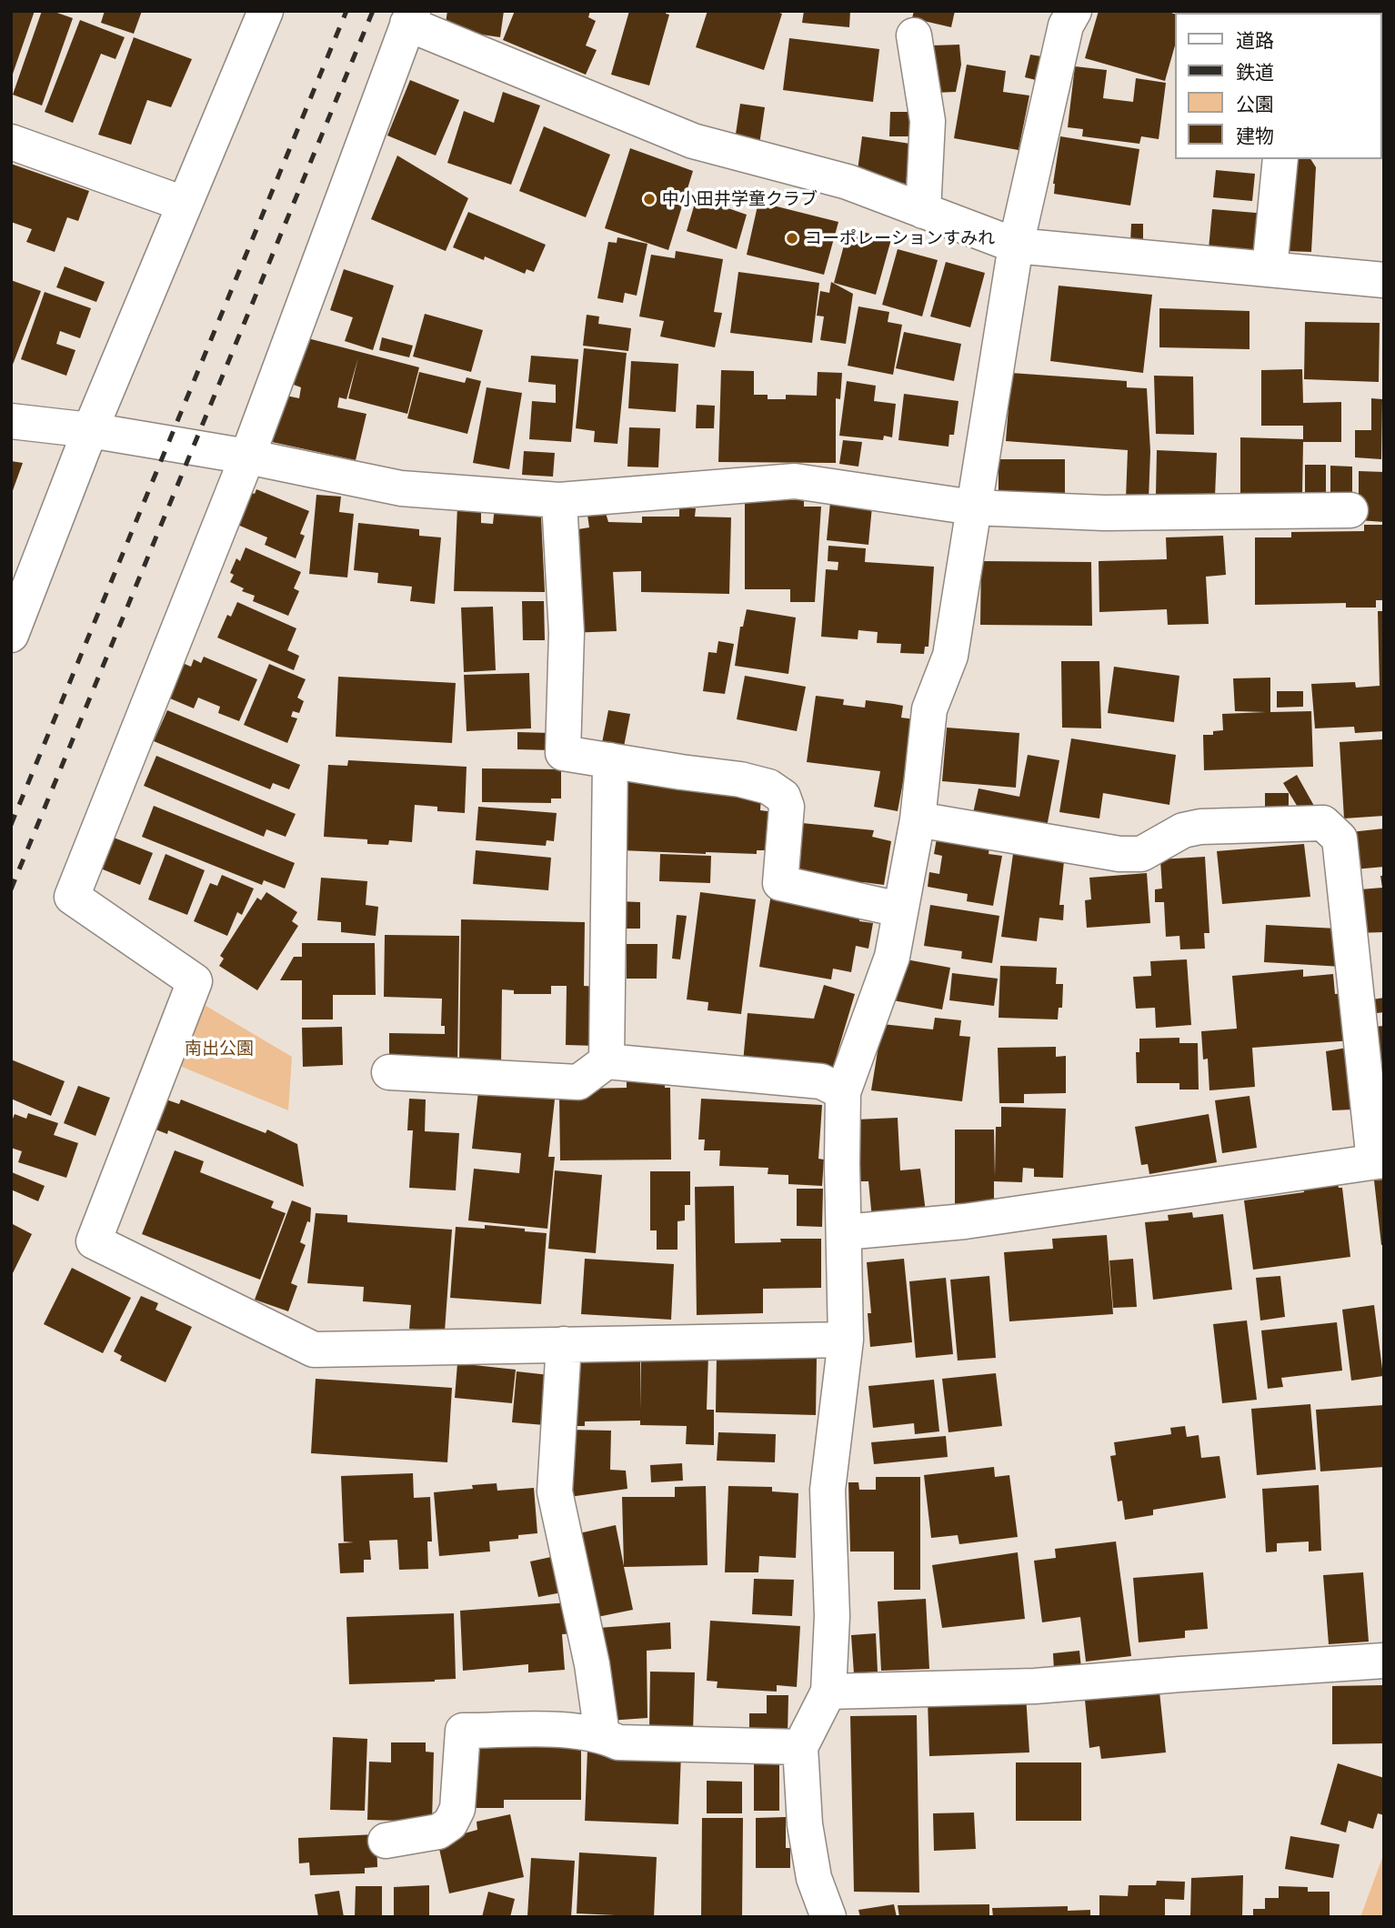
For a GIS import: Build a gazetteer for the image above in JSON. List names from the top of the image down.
{
  "parks": ["南出公園"],
  "places": ["中小田井学童クラブ", "コーポレーションすみれ"],
  "legend": [
    "道路",
    "鉄道",
    "公園",
    "建物"
  ]
}
